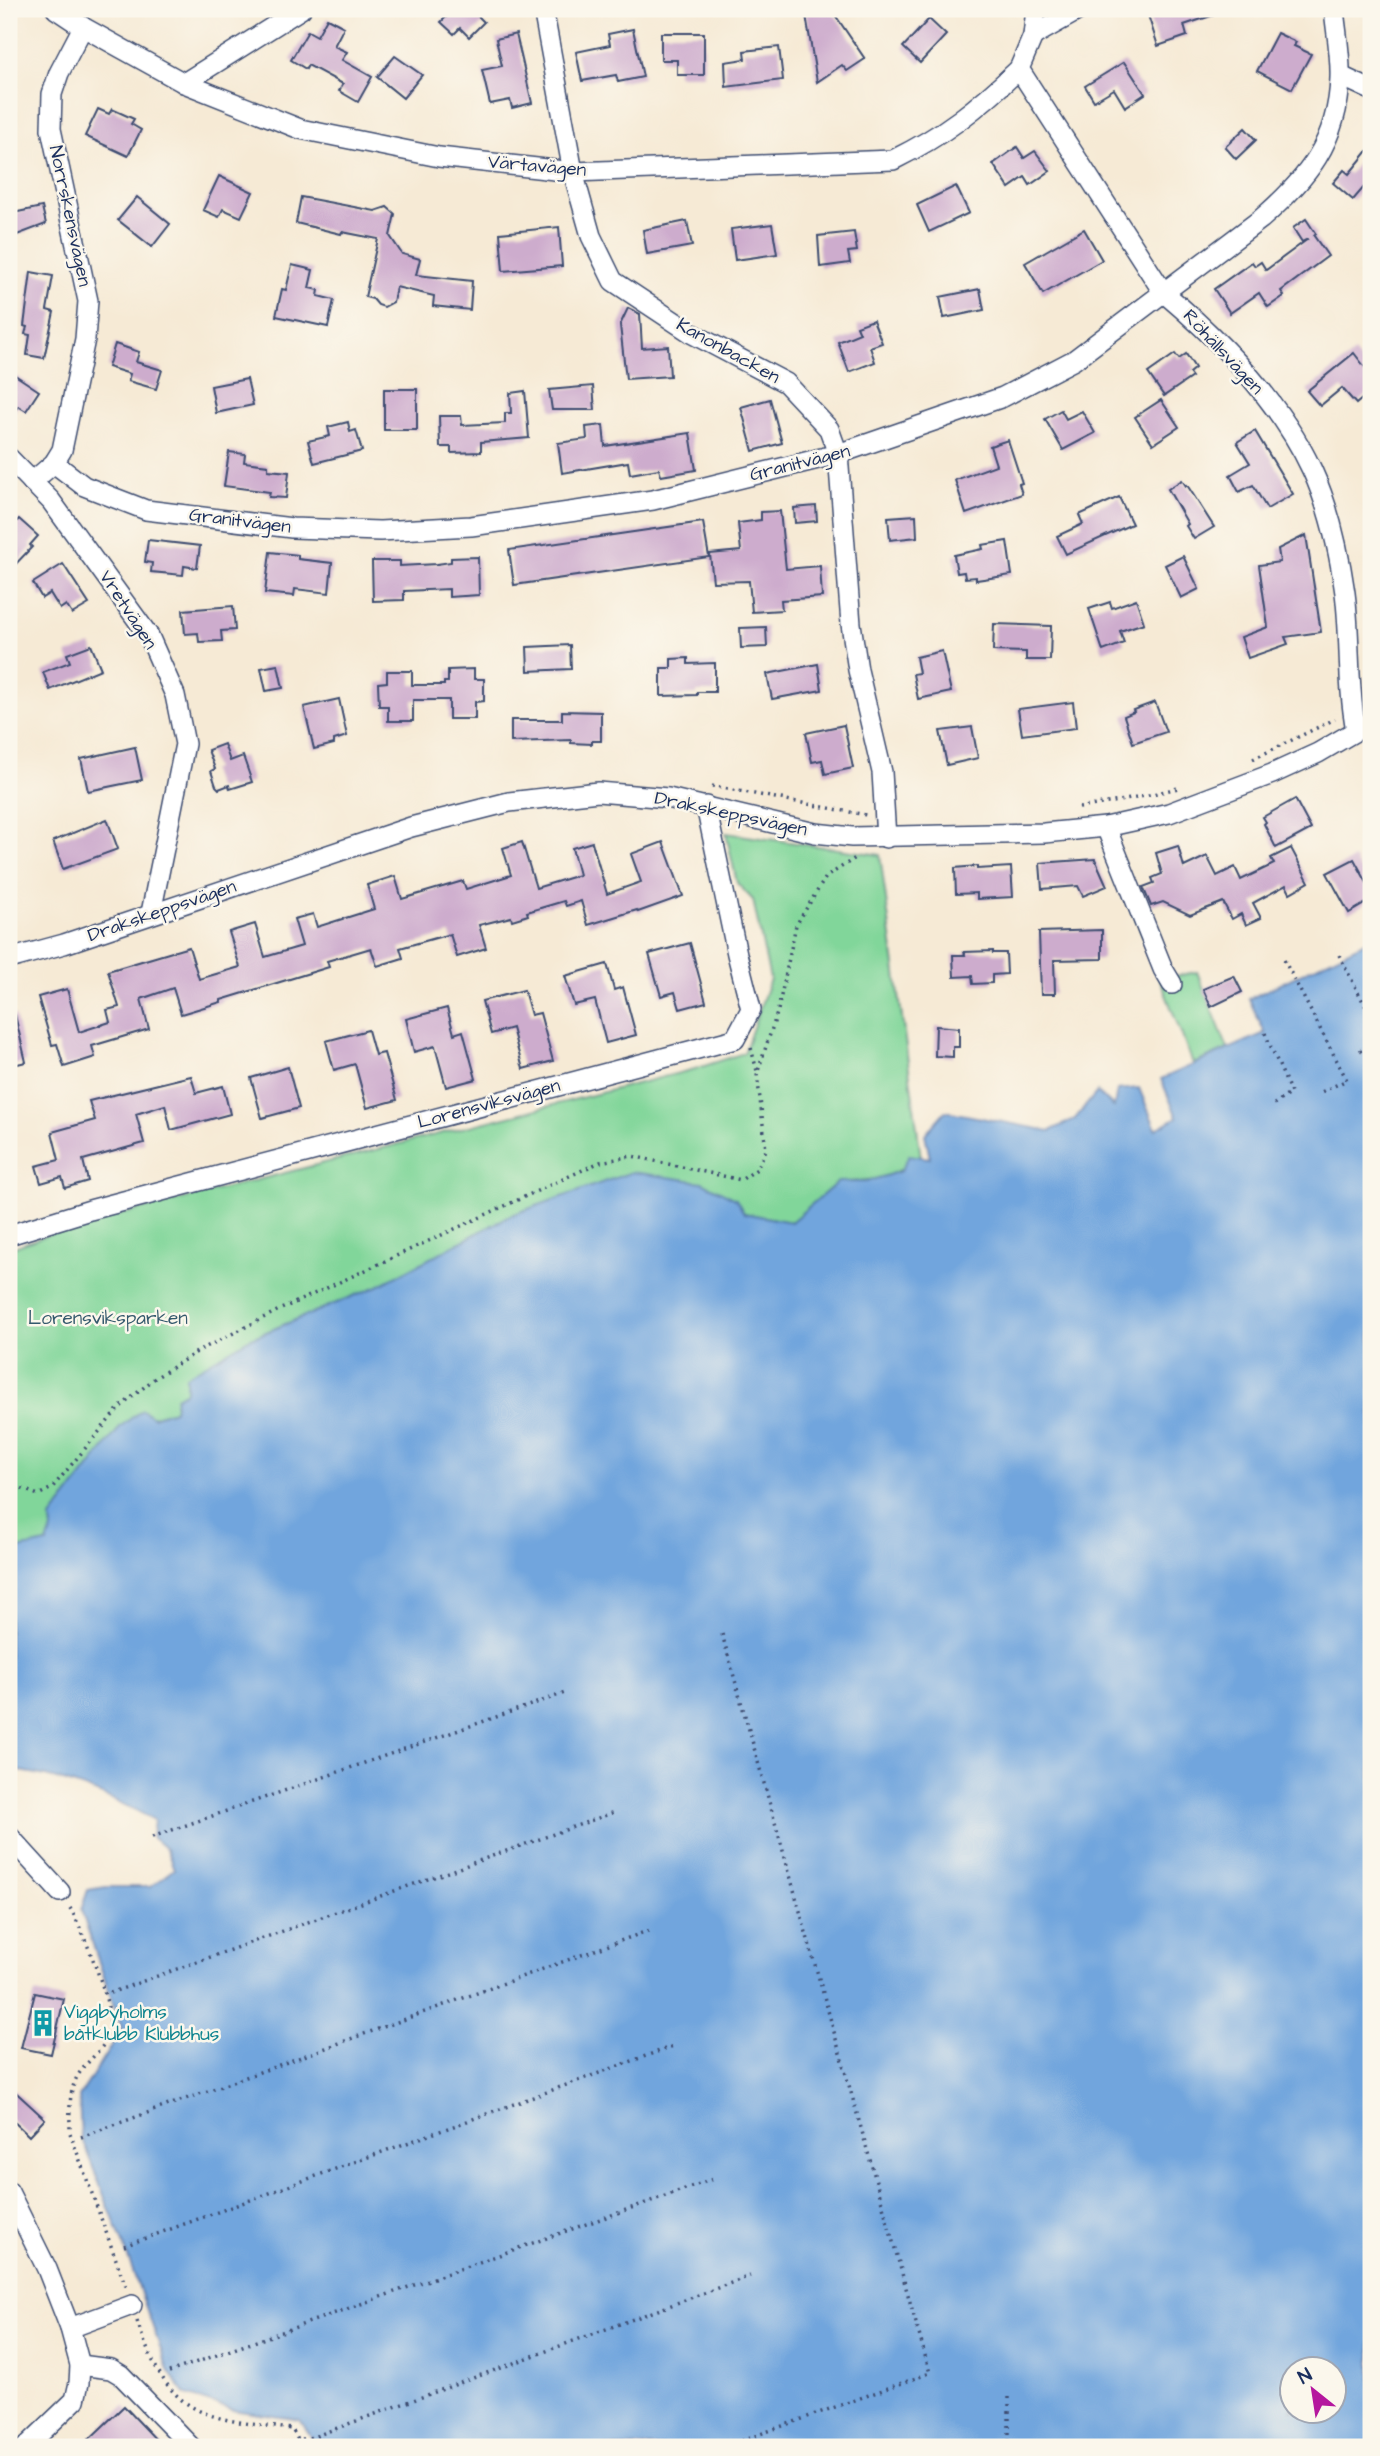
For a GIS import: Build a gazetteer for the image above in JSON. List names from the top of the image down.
{
  "streets": {
    "street": [
      "Värtavägen",
      "Norrskensvägen",
      "Kanonbacken",
      "Röhällsvägen",
      "Granitvägen",
      "Vretvägen",
      "Drakskeppsvägen",
      "Lorensviksvägen"
    ]
  },
  "crossings": [
    ["Värtavägen", "Norrskensvägen"],
    ["Värtavägen", "Kanonbacken"],
    ["Värtavägen", "Röhällsvägen"],
    ["Norrskensvägen", "Granitvägen"],
    ["Norrskensvägen", "Vretvägen"],
    ["Kanonbacken", "Granitvägen"],
    ["Kanonbacken", "Drakskeppsvägen"],
    ["Röhällsvägen", "Granitvägen"],
    ["Röhällsvägen", "Drakskeppsvägen"],
    ["Vretvägen", "Drakskeppsvägen"],
    ["Drakskeppsvägen", "Lorensviksvägen"]
  ],
  "parks": ["Lorensviksparken"],
  "places": {
    "building": ["Viggbyholms båtklubb Klubbhus"]
  },
  "north": "top left"
}
